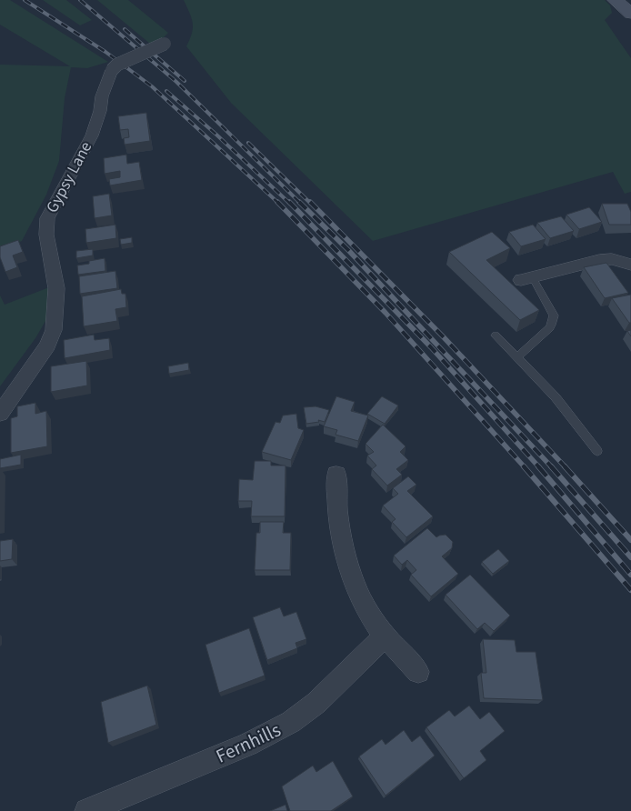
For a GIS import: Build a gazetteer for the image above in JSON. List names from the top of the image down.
{
  "streets": {
    "street": ["Gypsy Lane", "Fernhills"]
  }
}
